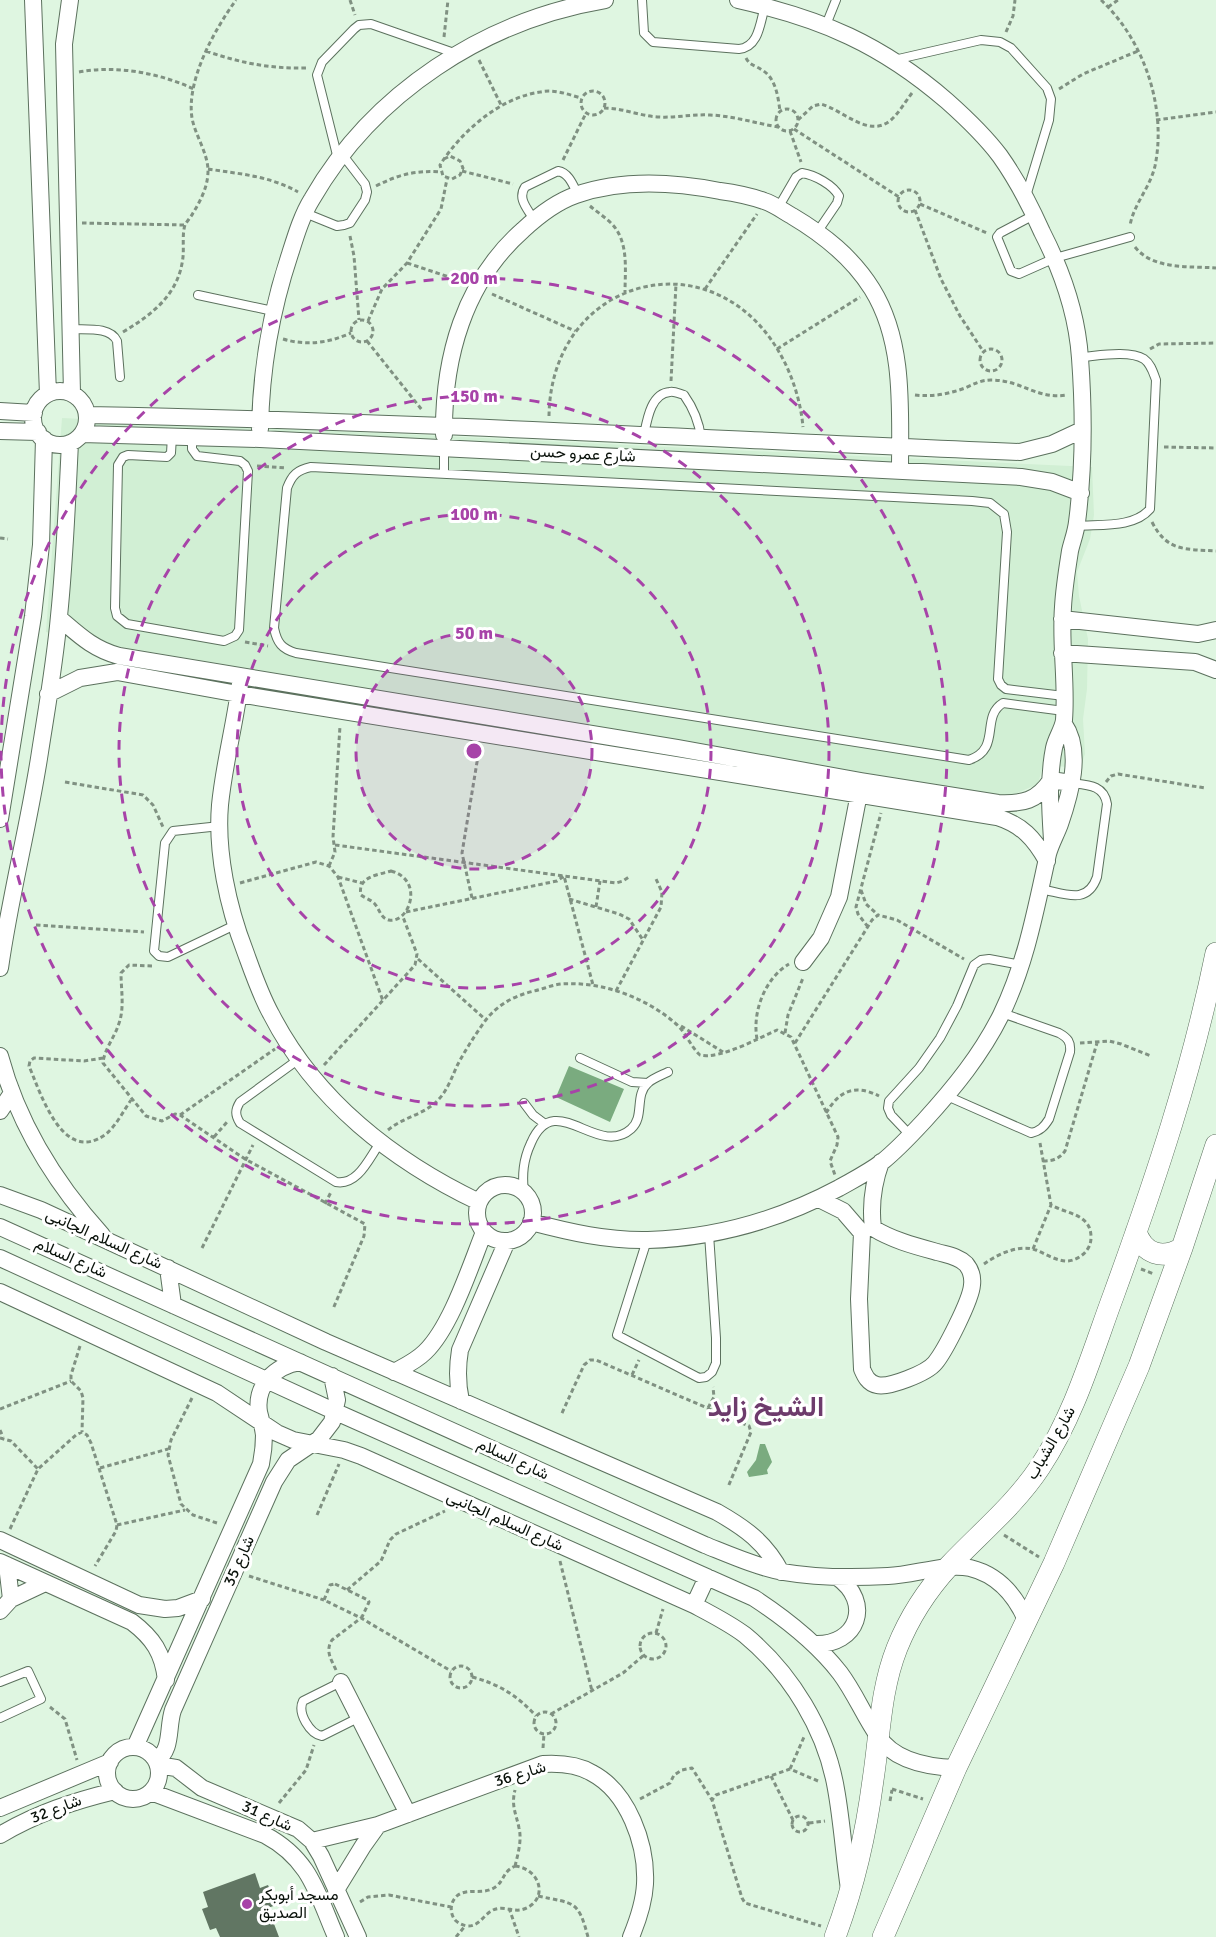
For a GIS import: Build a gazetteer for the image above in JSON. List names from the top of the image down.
{
  "streets": {
    "street": [
      "شارع عمرو حسن",
      "شارع السلام الجانبى",
      "شارع السلام",
      "شارع الشباب",
      "شارع 35",
      "شارع 36",
      "شارع 32",
      "شارع 31"
    ]
  },
  "crossings": [
    ["شارع السلام الجانبى", "شارع السلام"],
    ["شارع السلام الجانبى", "شارع الشباب"],
    ["شارع السلام الجانبى", "شارع 35"],
    ["شارع السلام", "شارع الشباب"],
    ["شارع السلام", "شارع 35"],
    ["شارع 35", "شارع 32"],
    ["شارع 35", "شارع 31"],
    ["شارع 36", "شارع 31"],
    ["شارع 32", "شارع 31"]
  ],
  "districts": ["الشيخ زايد"],
  "places": ["مسجد أبوبكر الصديق"],
  "rings": [
    "200 m",
    "150 m",
    "100 m",
    "50 m"
  ]
}
